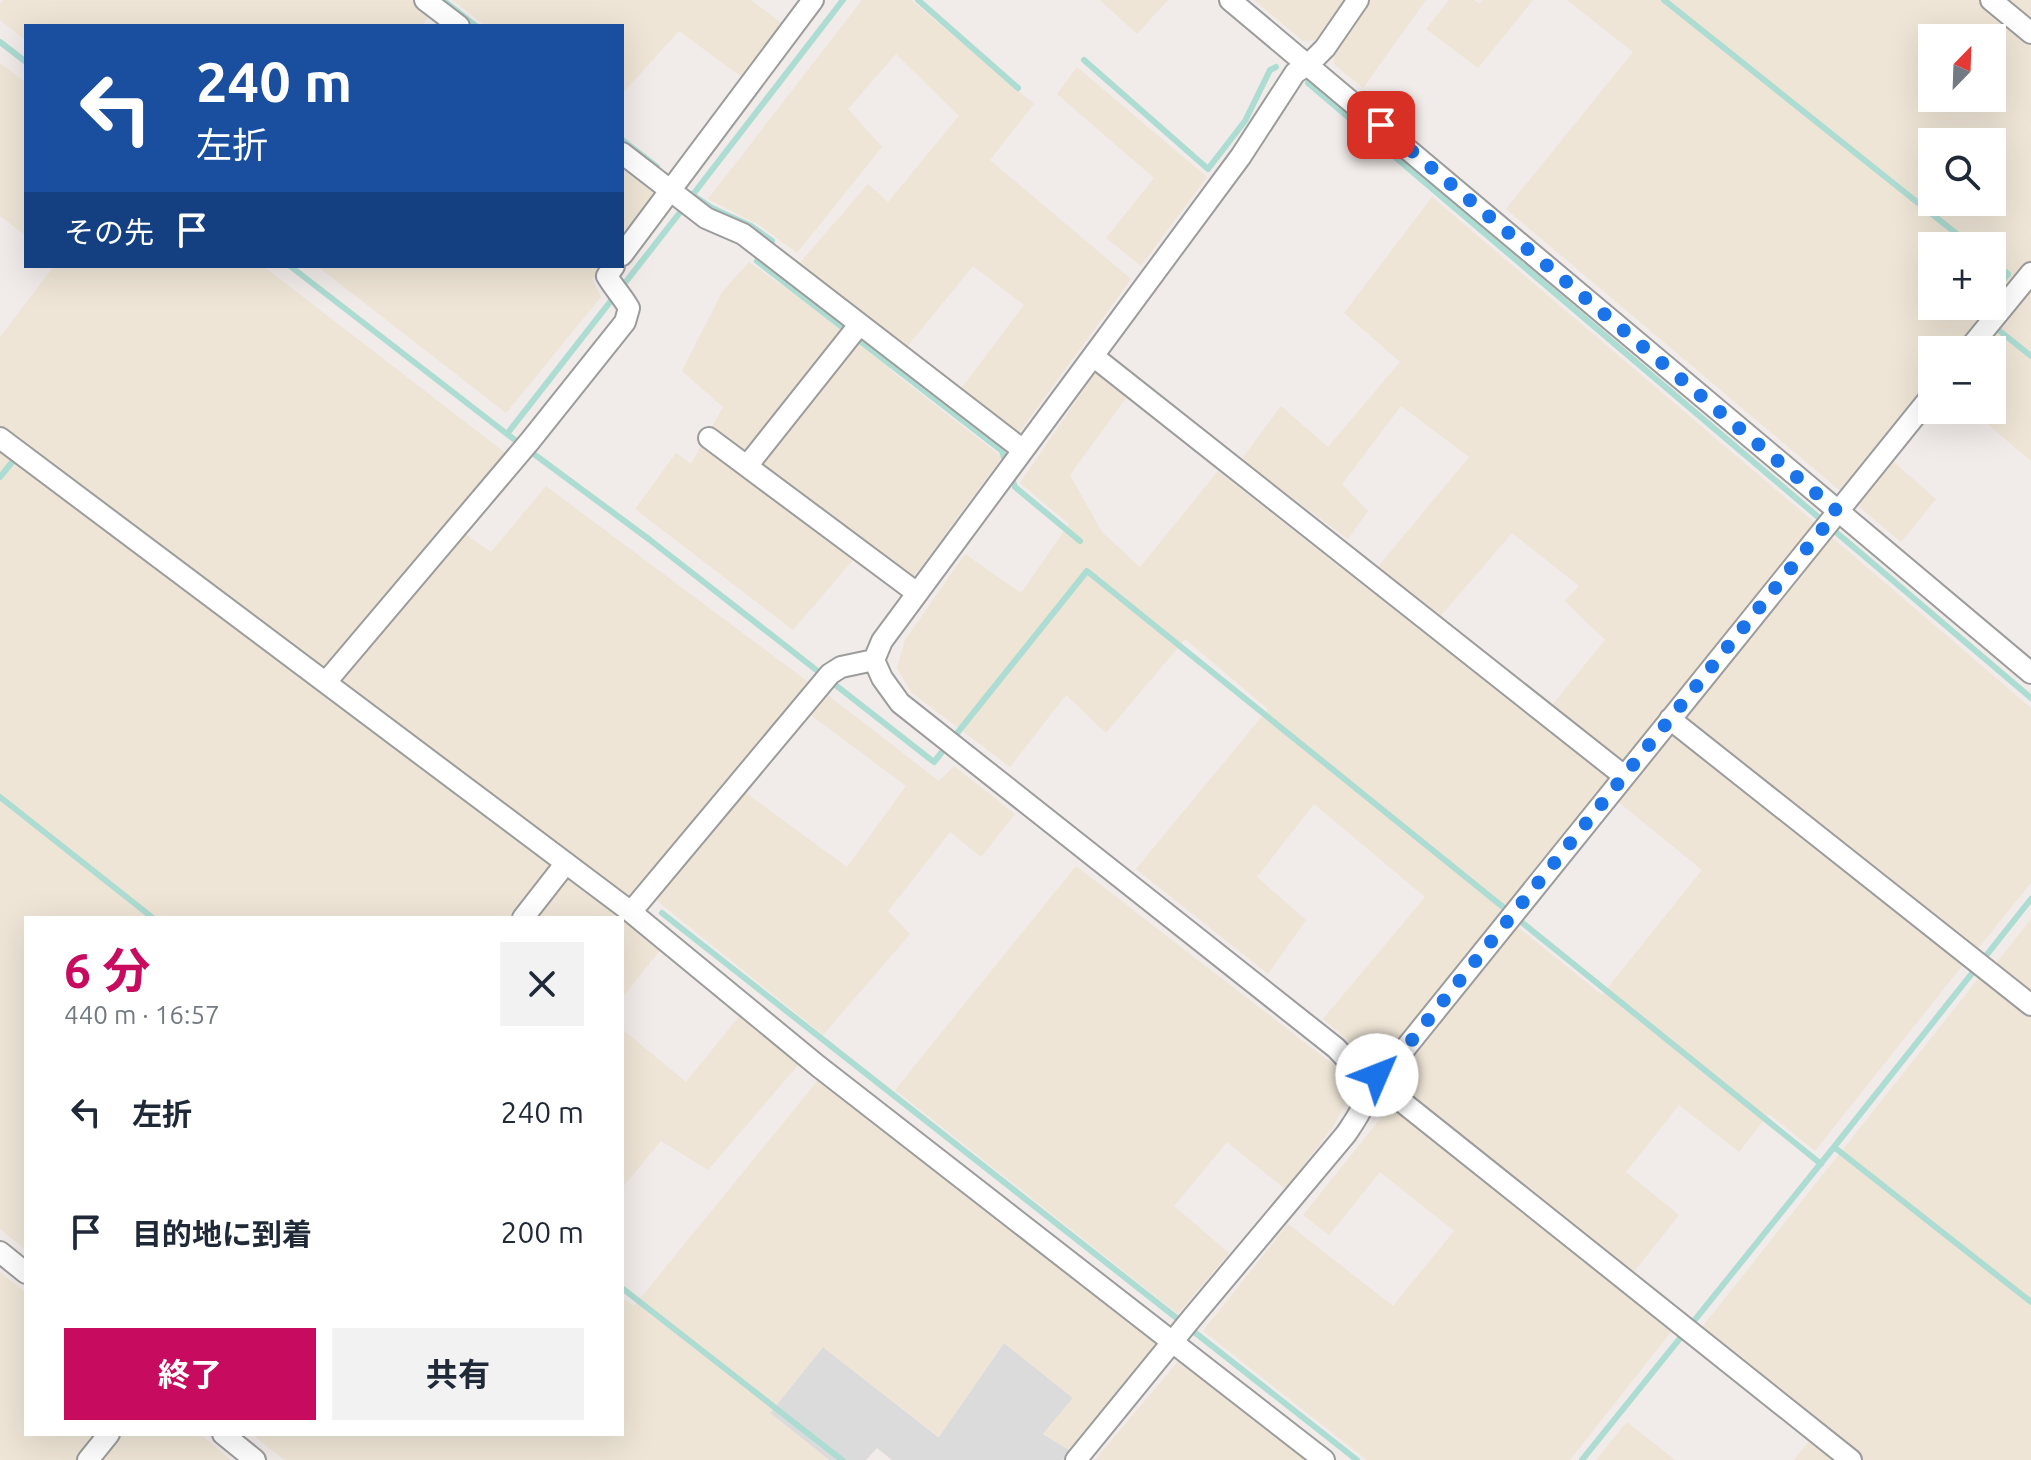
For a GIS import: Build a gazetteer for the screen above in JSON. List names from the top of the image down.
{
  "north": "top right",
  "page": {
    "map_buttons": ["+", "−"],
    "turn": ["240 m", "左折"],
    "then": "その先",
    "heading": ["6 分", "440 m · 16:57"],
    "list": [
      {
        "name": "左折",
        "value": "240 m"
      },
      {
        "name": "目的地に到着",
        "value": "200 m"
      }
    ],
    "buttons": ["終了", "共有"]
  }
}
